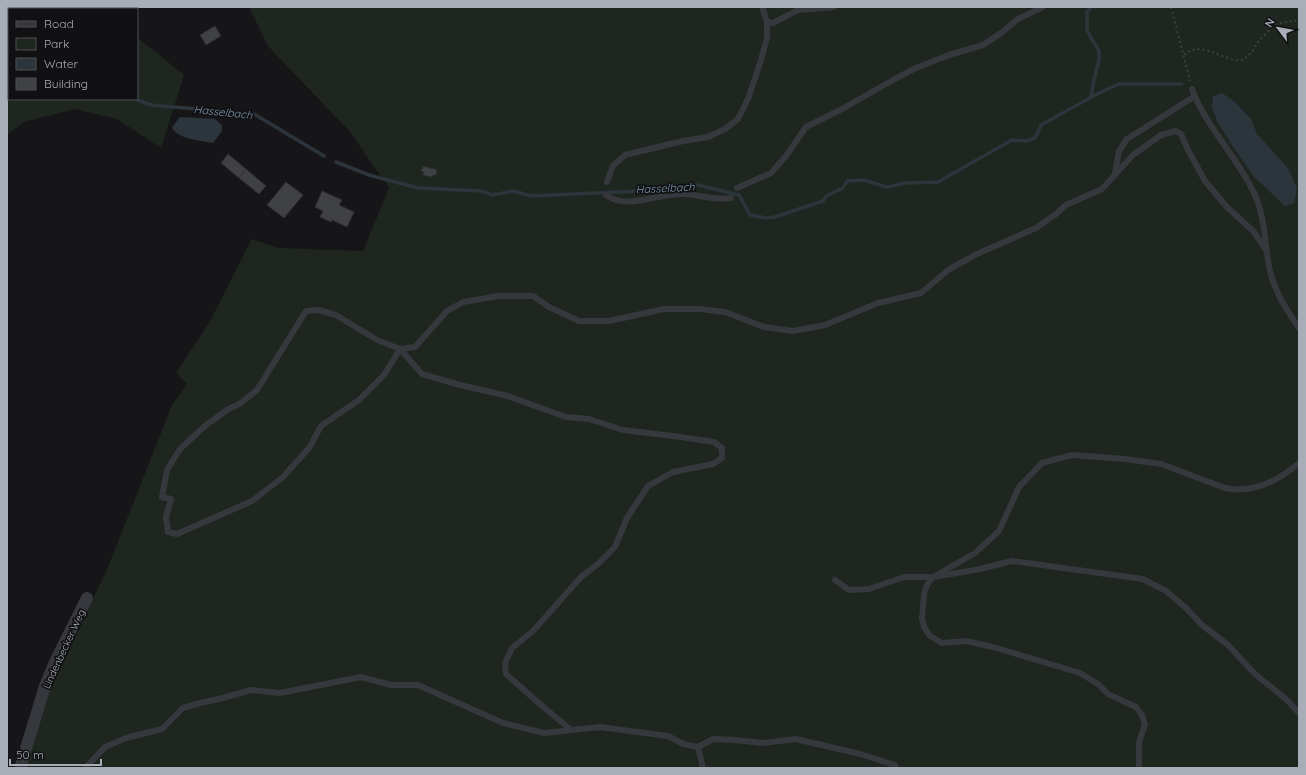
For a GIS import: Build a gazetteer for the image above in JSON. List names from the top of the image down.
{
  "streets": {
    "street": ["Lindenbecker Weg"]
  },
  "water": ["Hasselbach"],
  "legend": [
    "Road",
    "Park",
    "Water",
    "Building"
  ],
  "scale_bar": "50 m",
  "north": "top left"
}
